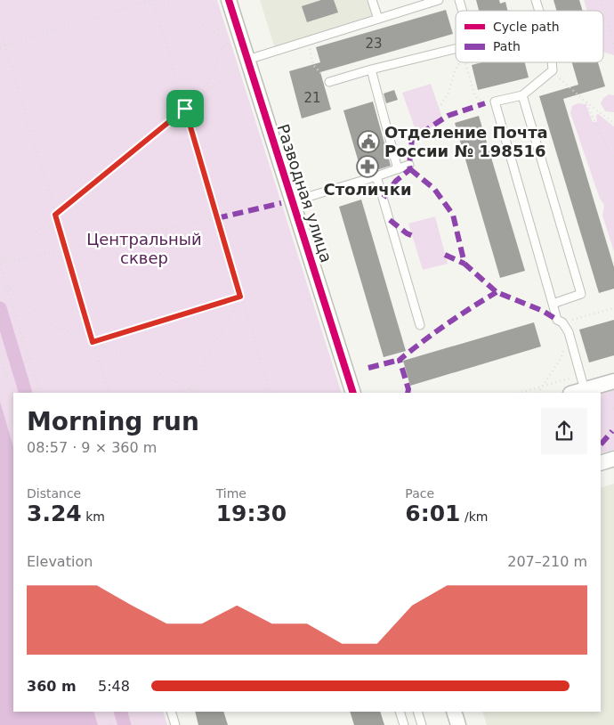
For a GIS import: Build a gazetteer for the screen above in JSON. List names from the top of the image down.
{
  "streets": {
    "street": ["Разводная улица"]
  },
  "parks": ["Центральный сквер"],
  "places": {
    "public building": ["Отделение Почта России № 198516"],
    "pharmacy": ["Столички"]
  },
  "house_numbers": ["23", "21"],
  "legend": ["Cycle path", "Path"],
  "page": {
    "heading": ["Morning run", "08:57 · 9 × 360 m"],
    "stats": [
      ["Distance", "3.24 km"],
      ["Time", "19:30"],
      ["Pace", "6:01 /km"]
    ],
    "chart": ["Elevation", "207–210 m"],
    "list": [
      {
        "name": "360 m",
        "note": "5:48"
      }
    ]
  }
}
